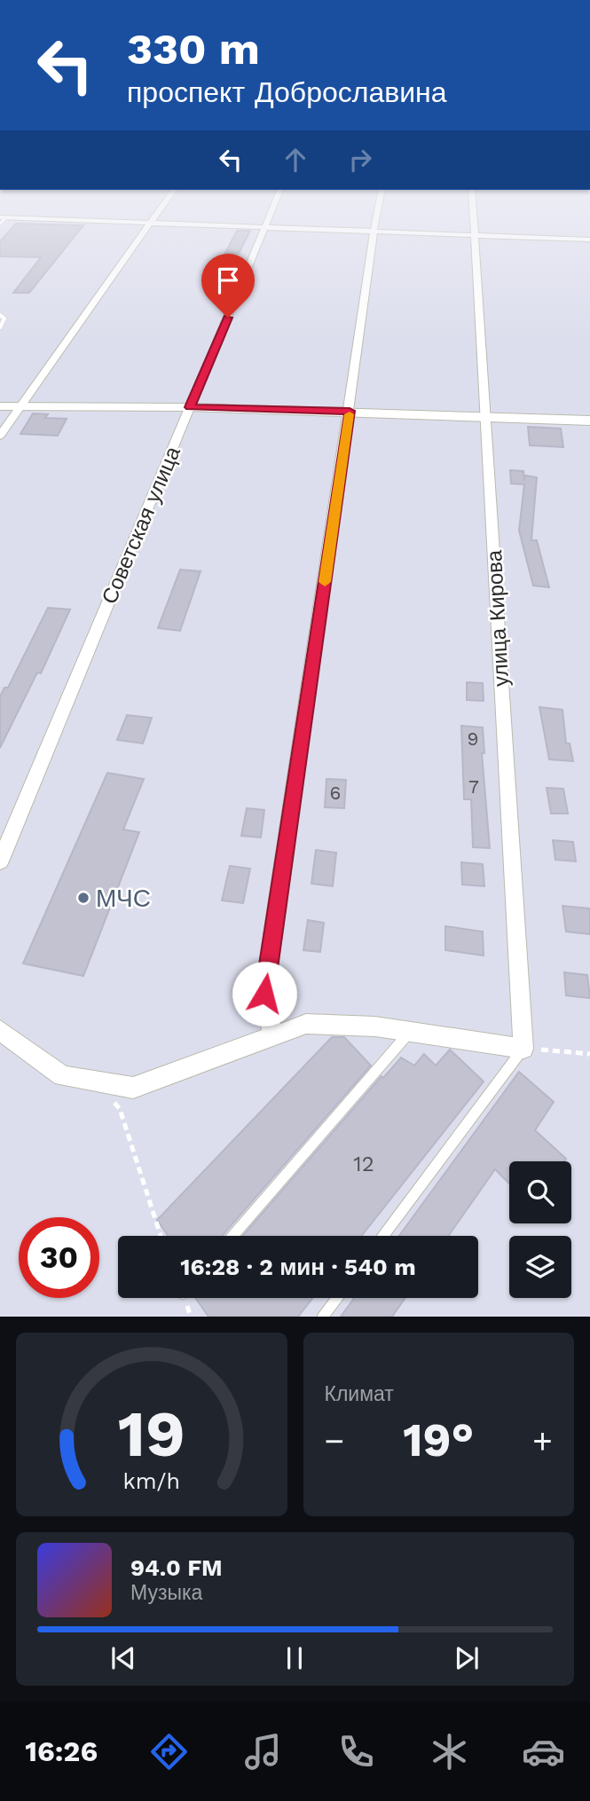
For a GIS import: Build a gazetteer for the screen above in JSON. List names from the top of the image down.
{
  "streets": {
    "street": ["Советская улица", "улица Кирова"]
  },
  "places": ["МЧС"],
  "house_numbers": [
    "9",
    "7",
    "6",
    "12"
  ],
  "page": {
    "turn": ["330 m", "проспект Доброславина"],
    "limit": "30",
    "trip": "16:28 · 2 мин · 540 m",
    "tile": "Климат",
    "heat": ["−", "19°", "+"],
    "song": ["94.0 FM", "Музыка"],
    "tabs": "16:26",
    "gauge": ["19", "km/h"]
  }
}
